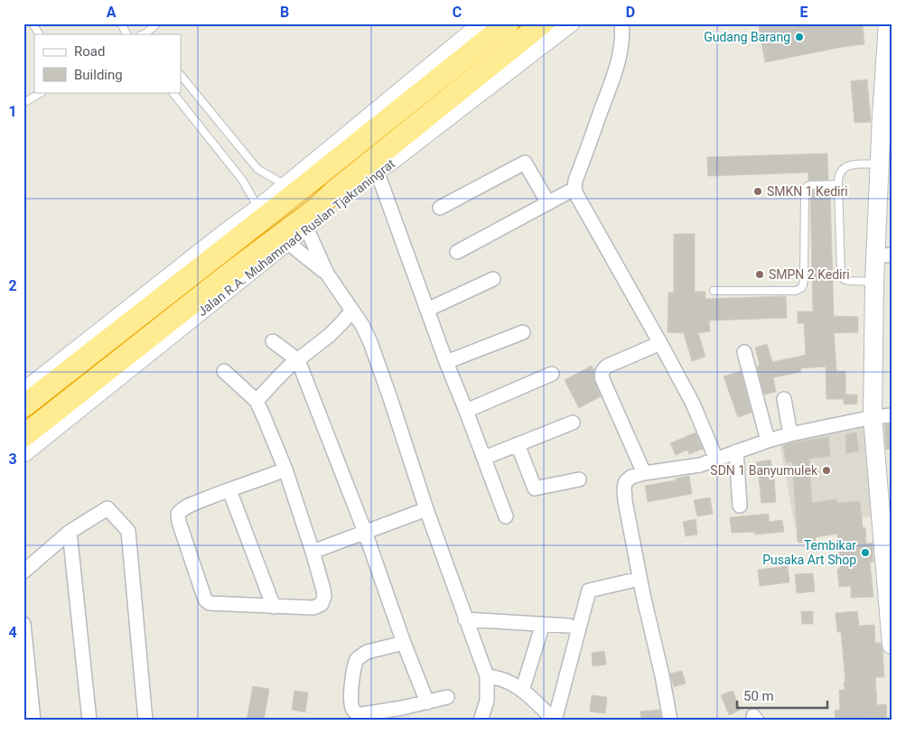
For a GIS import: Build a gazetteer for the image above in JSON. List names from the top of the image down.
{
  "streets": {
    "highway": ["Jalan R.A. Muhammad Ruslan Tjakraningrat"]
  },
  "places": [
    "Gudang Barang",
    "SMKN 1 Kediri",
    "SMPN 2 Kediri",
    "SDN 1 Banyumulek",
    "Tembikar Pusaka Art Shop"
  ],
  "legend": ["Road", "Building"],
  "scale_bar": "50 m",
  "grid": {
    "columns": [
      "A",
      "B",
      "C",
      "D",
      "E"
    ],
    "rows": [
      "1",
      "2",
      "3",
      "4"
    ]
  }
}
